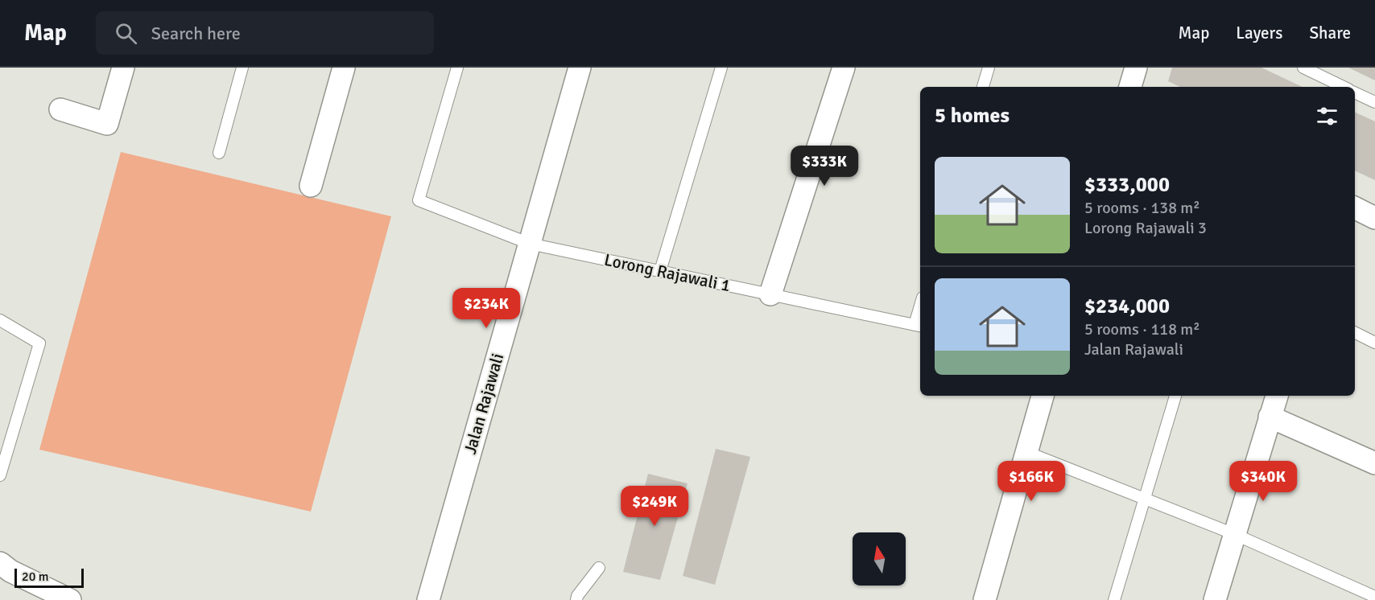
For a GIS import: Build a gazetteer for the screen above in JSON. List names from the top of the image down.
{
  "streets": {
    "street": ["Jalan Rajawali"],
    "lane": ["Lorong Rajawali 1"]
  },
  "crossings": [
    ["Lorong Rajawali 1", "Jalan Rajawali"]
  ],
  "scale_bar": "20 m",
  "north": "top",
  "page": {
    "header": "Map",
    "search": "Search here",
    "nav": ["Map", "Layers", "Share"],
    "heading": "5 homes",
    "list": [
      {
        "name": "$333,000",
        "note": "5 rooms · 138 m² · Lorong Rajawali 3"
      },
      {
        "name": "$234,000",
        "note": "5 rooms · 118 m² · Jalan Rajawali"
      }
    ],
    "price": [
      "$333K",
      "$234K",
      "$166K",
      "$340K",
      "$249K"
    ],
    "scale": "20 m"
  }
}
